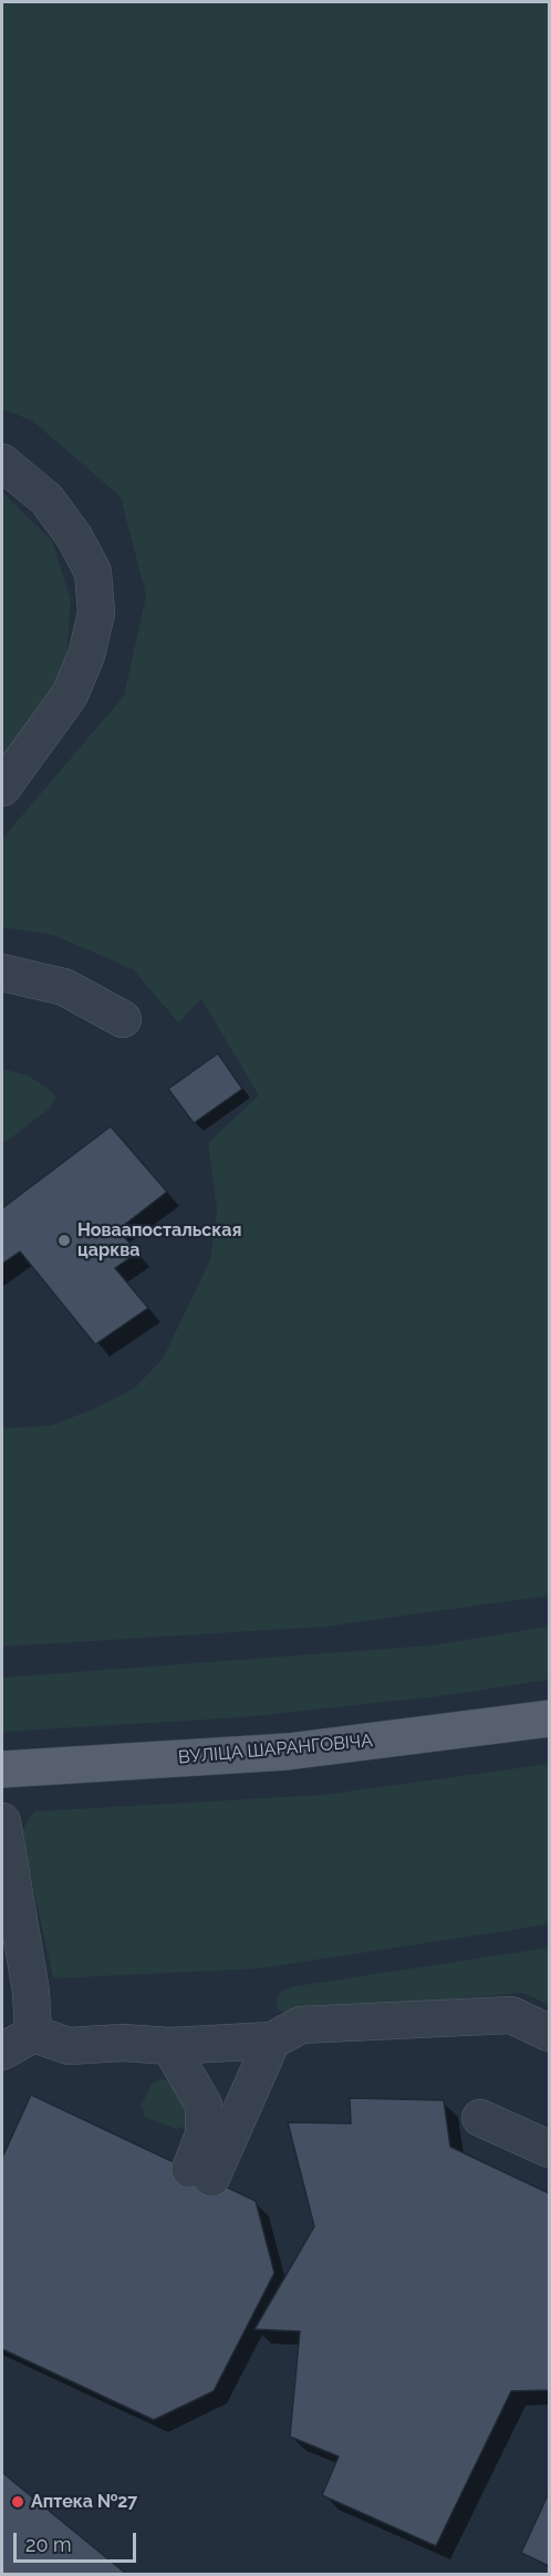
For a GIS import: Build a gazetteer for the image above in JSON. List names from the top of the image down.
{
  "streets": {
    "main road": ["ВУЛІЦА ШАРАНГОВІЧА"]
  },
  "places": ["Новаапостальская царква", "Аптека №27"],
  "scale_bar": "20 m"
}
